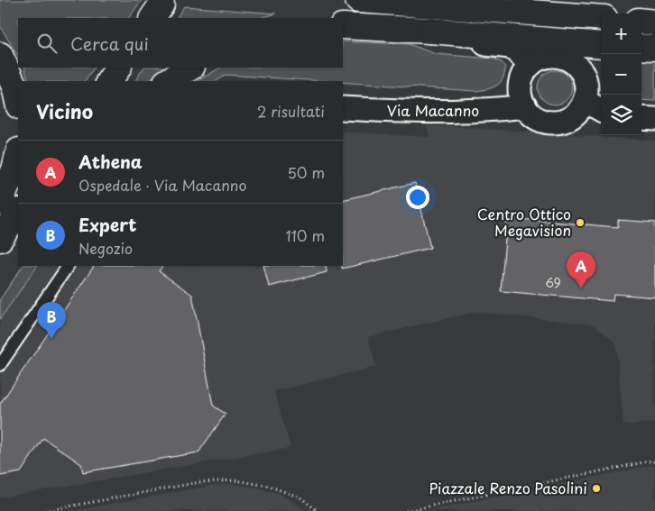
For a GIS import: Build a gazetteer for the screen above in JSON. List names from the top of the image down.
{
  "streets": {
    "street": ["Via Macanno"]
  },
  "places": ["Centro Ottico Megavision", "Piazzale Renzo Pasolini"],
  "house_numbers": ["69"],
  "page": {
    "map_buttons": ["+", "−"],
    "search": "Cerca qui",
    "heading": ["Vicino", "2 risultati"],
    "list": [
      {
        "mark": "A",
        "name": "Athena",
        "note": "Ospedale · Via Macanno",
        "value": "50 m"
      },
      {
        "mark": "B",
        "name": "Expert",
        "note": "Negozio",
        "value": "110 m"
      }
    ],
    "pins": ["A", "B"]
  }
}
